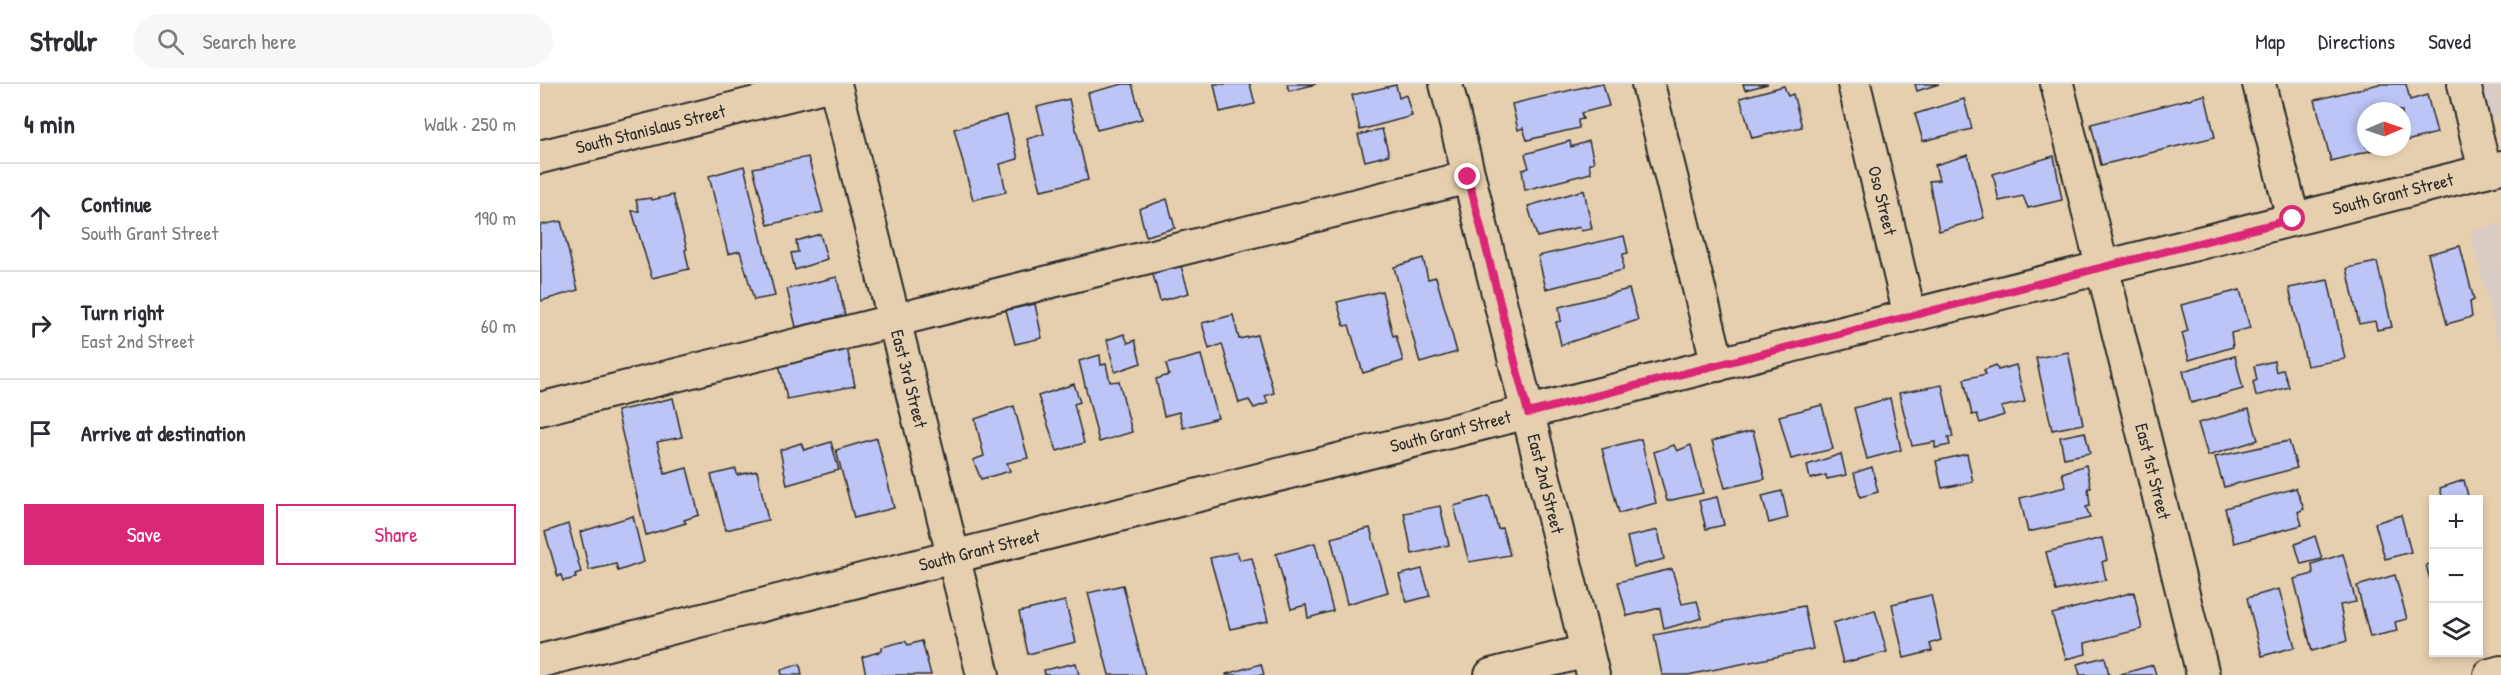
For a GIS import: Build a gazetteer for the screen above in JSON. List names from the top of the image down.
{
  "streets": {
    "street": [
      "South Stanislaus Street",
      "South Grant Street",
      "Oso Street",
      "East 3rd Street",
      "East 1st Street",
      "East 2nd Street"
    ]
  },
  "crossings": [
    ["South Stanislaus Street", "East 3rd Street"],
    ["South Grant Street", "Oso Street"],
    ["South Grant Street", "East 3rd Street"],
    ["South Grant Street", "East 1st Street"],
    ["South Grant Street", "East 2nd Street"]
  ],
  "north": "right",
  "page": {
    "header": "Strollr",
    "search": "Search here",
    "nav": ["Map", "Directions", "Saved"],
    "heading": ["4 min", "Walk · 250 m"],
    "list": [
      ["Continue", "South Grant Street", "190 m"],
      ["Turn right", "East 2nd Street", "60 m"],
      "Arrive at destination"
    ],
    "buttons": ["Save", "Share"],
    "map_buttons": ["+", "−"]
  }
}
